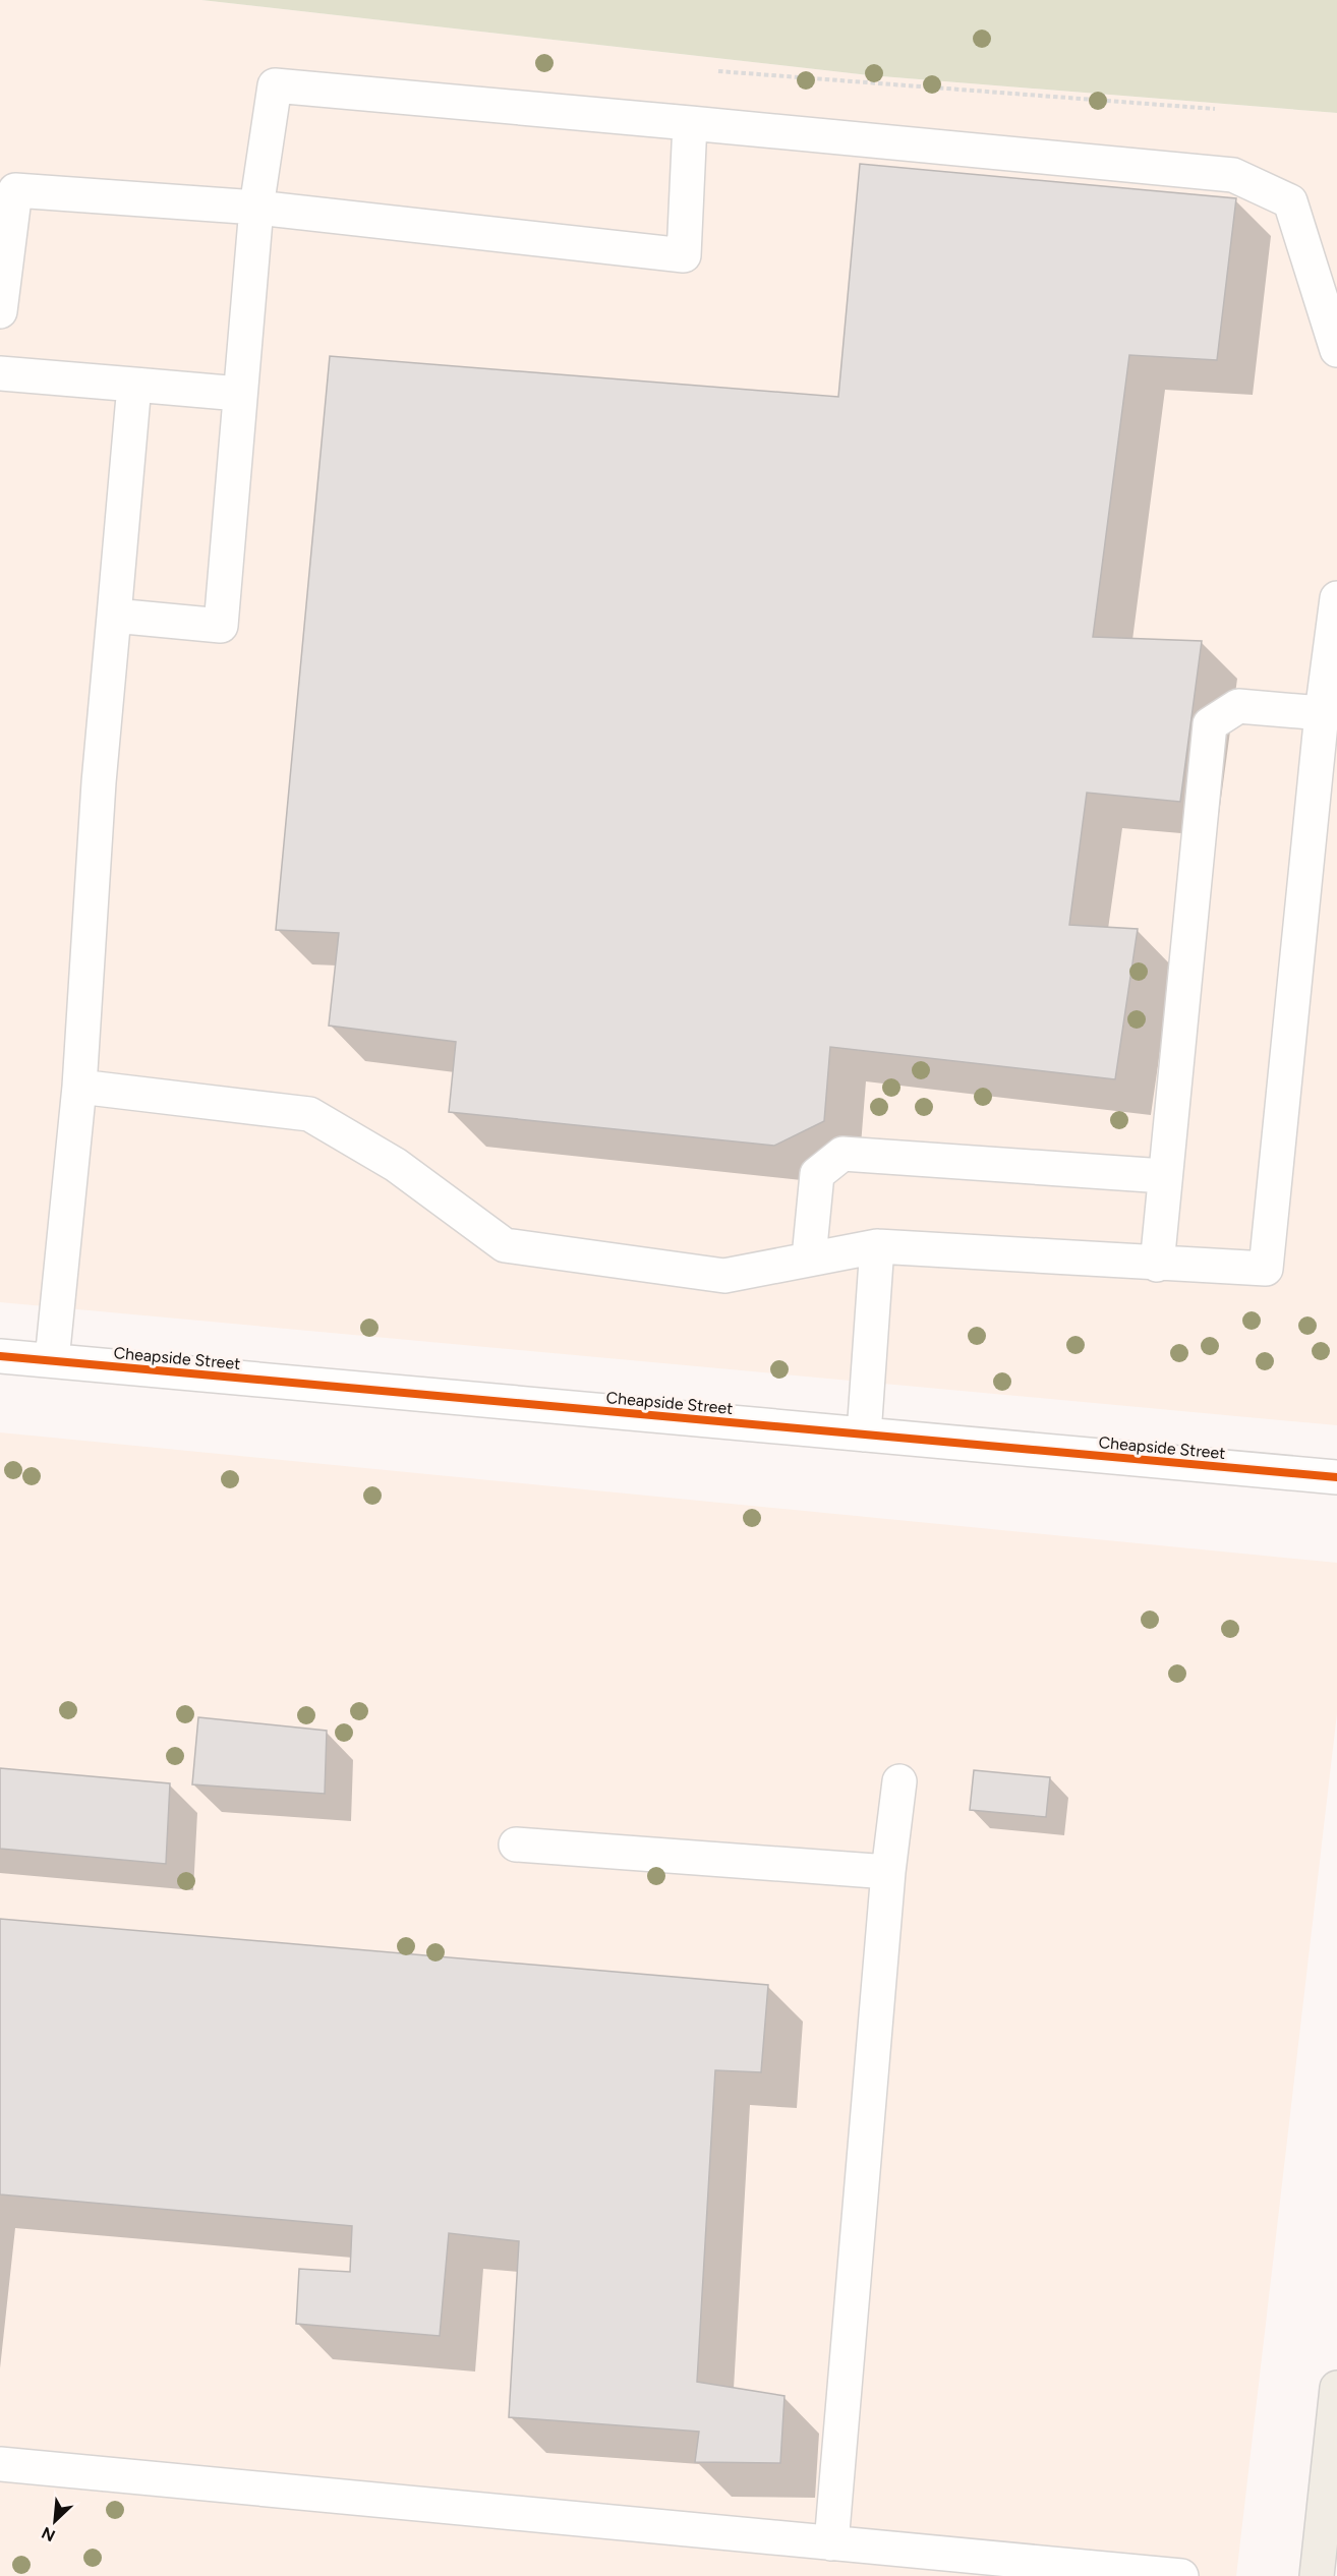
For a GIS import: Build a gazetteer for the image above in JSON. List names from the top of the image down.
{
  "streets": {
    "street": ["Cheapside Street"]
  },
  "north": "bottom left"
}
